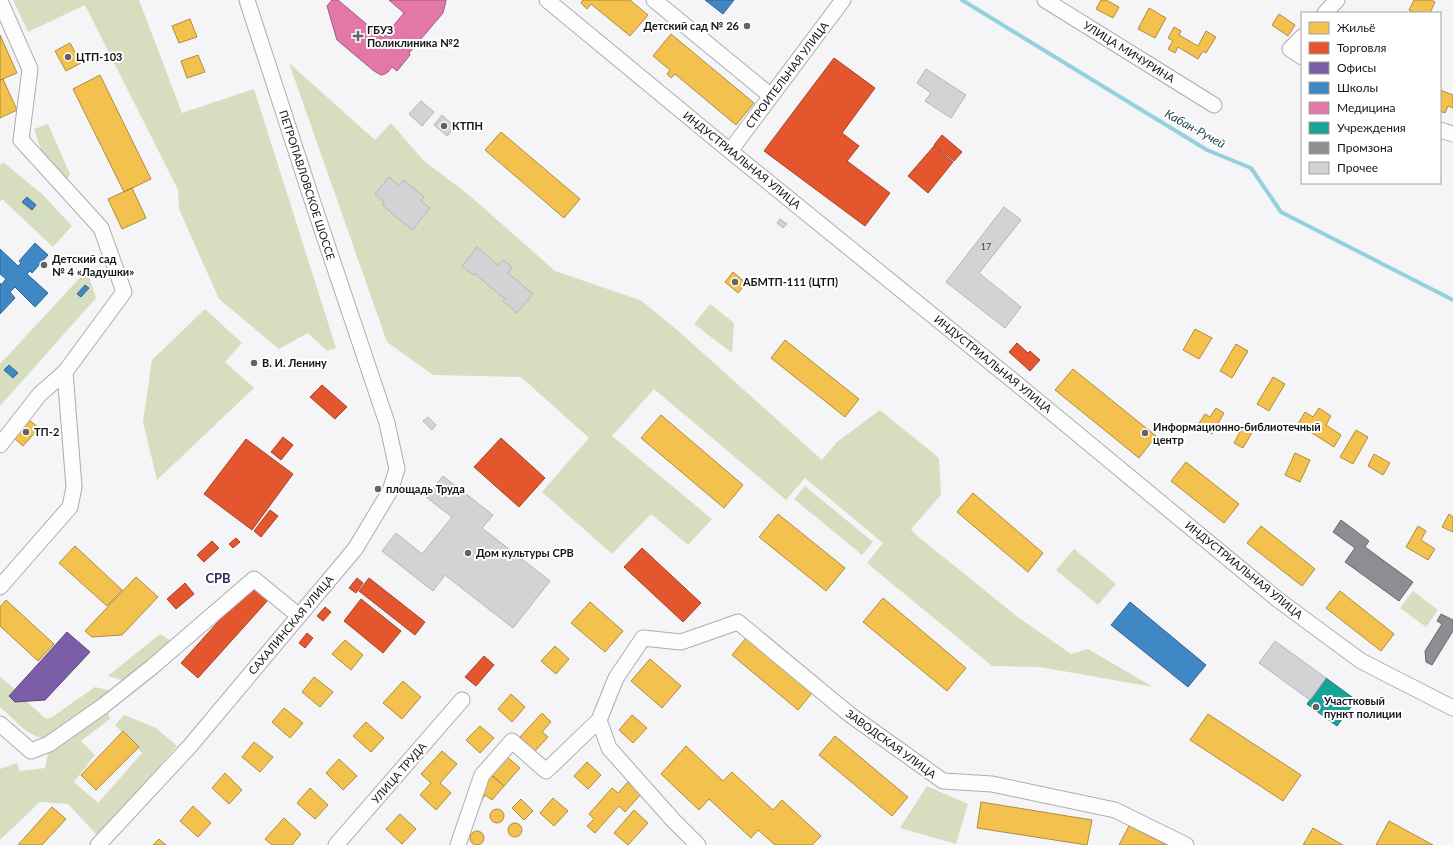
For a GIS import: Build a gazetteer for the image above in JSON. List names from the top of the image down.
{
  "streets": {
    "street": [
      "УЛИЦА МИЧУРИНА",
      "СТРОИТЕЛЬНАЯ УЛИЦА",
      "ИНДУСТРИАЛЬНАЯ УЛИЦА",
      "ПЕТРОПАВЛОВСКОЕ ШОССЕ",
      "САХАЛИНСКАЯ УЛИЦА",
      "ЗАВОДСКАЯ УЛИЦА",
      "УЛИЦА ТРУДА"
    ]
  },
  "crossings": [
    ["СТРОИТЕЛЬНАЯ УЛИЦА", "ИНДУСТРИАЛЬНАЯ УЛИЦА"],
    ["ПЕТРОПАВЛОВСКОЕ ШОССЕ", "САХАЛИНСКАЯ УЛИЦА"]
  ],
  "districts": ["СРВ"],
  "water": ["Кабан-Ручей"],
  "places": {
    "other": [
      "Детский сад № 26",
      "ЦТП-103",
      "КТПН",
      "Детский сад № 4 «Ладушки»",
      "АБМТП-111 (ЦТП)",
      "В. И. Ленину",
      "ТП-2",
      "Информационно-библиотечный центр",
      "площадь Труда",
      "Дом культуры СРВ",
      "Участковый пункт полиции"
    ],
    "health": ["ГБУЗ Поликлиника №2"]
  },
  "house_numbers": ["17"],
  "legend": [
    "Жильё",
    "Торговля",
    "Офисы",
    "Школы",
    "Медицина",
    "Учреждения",
    "Промзона",
    "Прочее"
  ]
}
